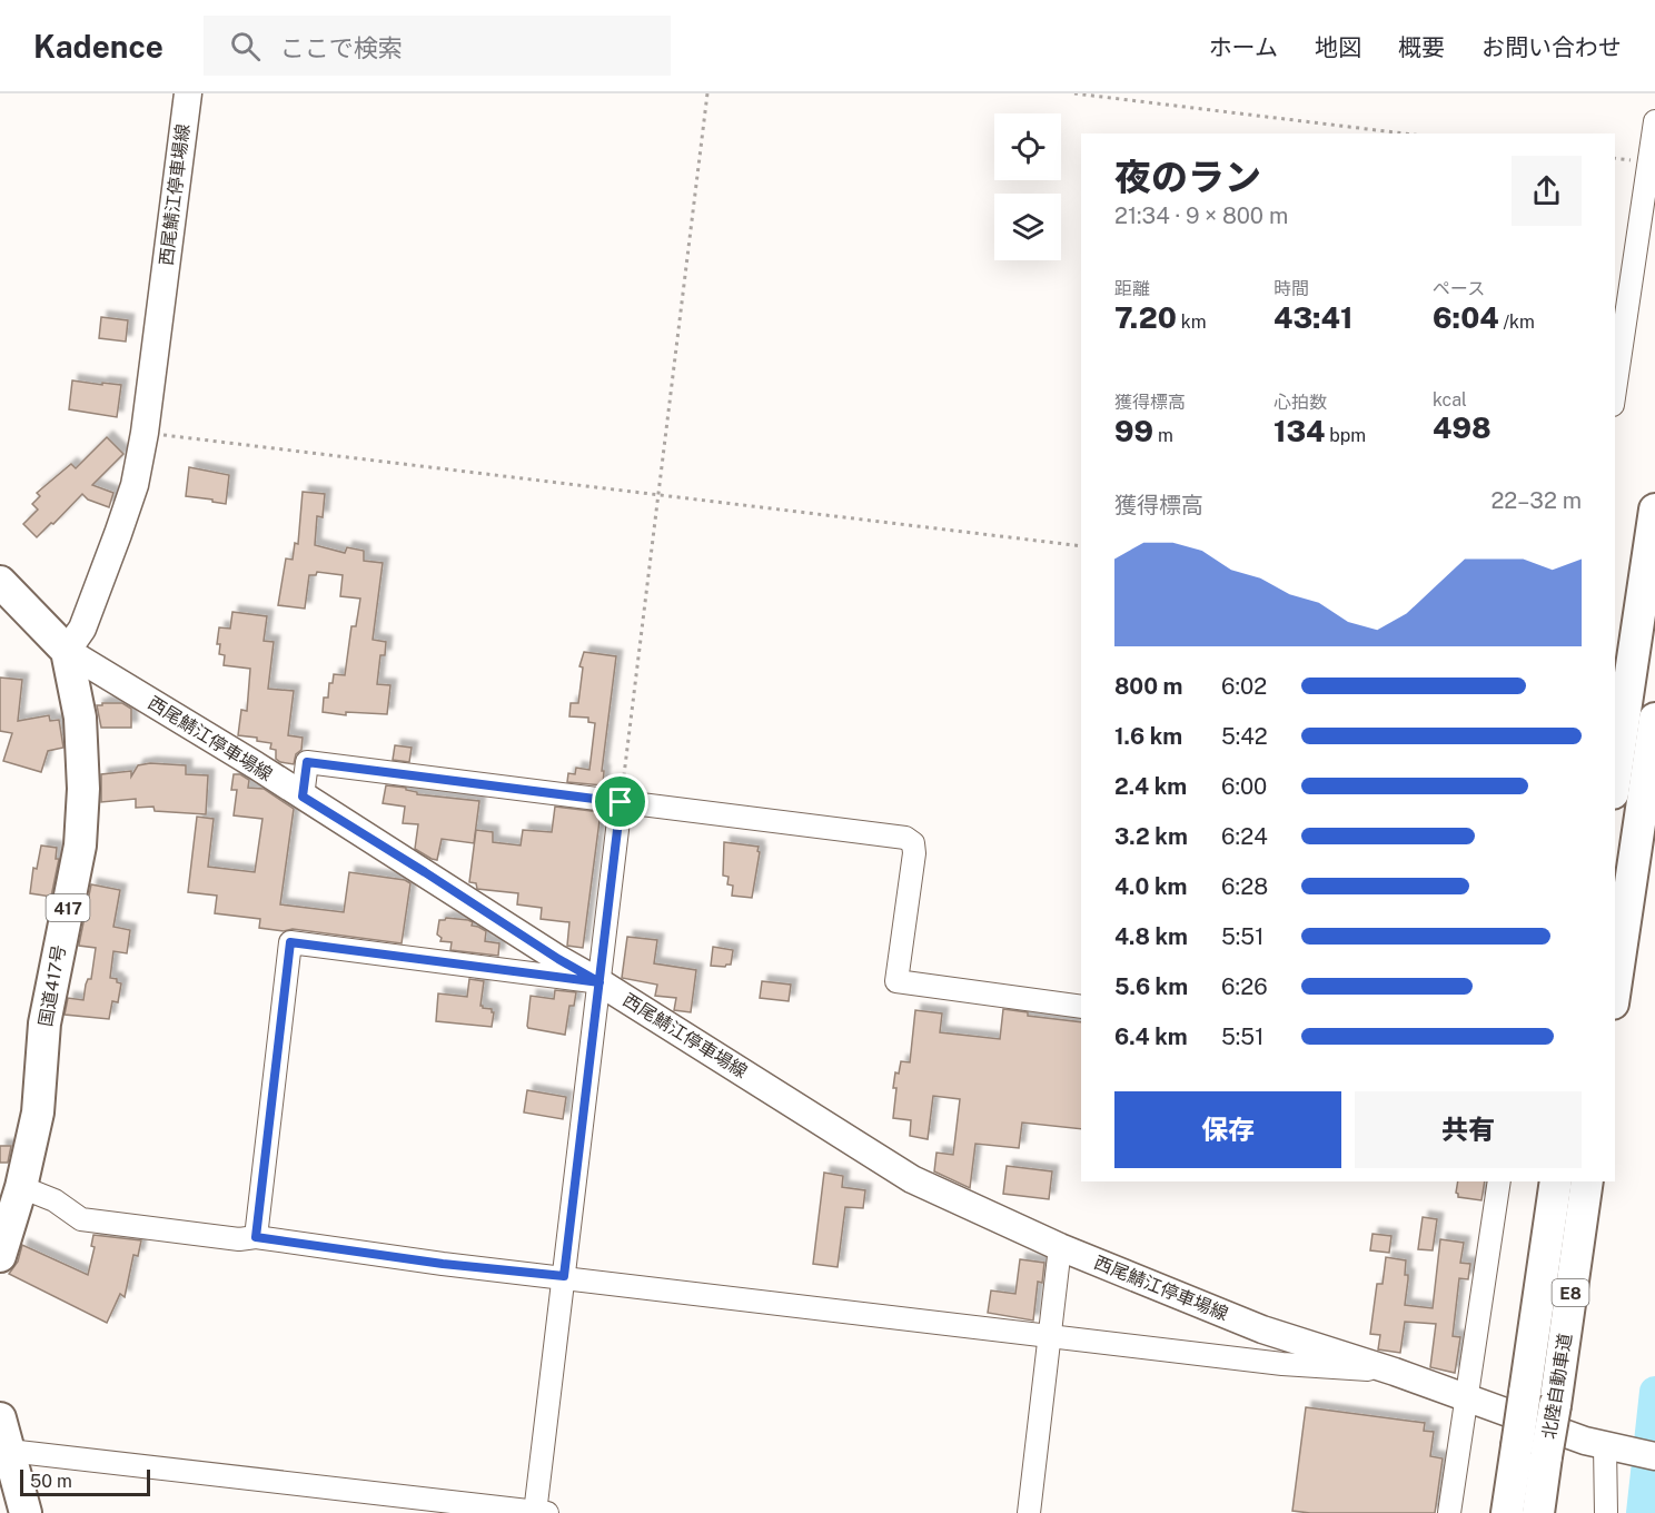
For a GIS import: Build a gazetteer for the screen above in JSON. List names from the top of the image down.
{
  "streets": {
    "highway": [
      "417",
      "国道417号",
      "E8",
      "北陸自動車道"
    ],
    "main road": ["西尾鯖江停車場線"]
  },
  "crossings": [
    ["西尾鯖江停車場線", "国道417号"]
  ],
  "scale_bar": "50 m",
  "page": {
    "header": "Kadence",
    "search": "ここで検索",
    "nav": [
      "ホーム",
      "地図",
      "概要",
      "お問い合わせ"
    ],
    "heading": ["夜のラン", "21:34 · 9 × 800 m"],
    "stats": [
      ["距離", "7.20 km"],
      ["時間", "43:41"],
      ["ペース", "6:04 /km"],
      ["獲得標高", "99 m"],
      ["心拍数", "134 bpm"],
      ["kcal", "498"]
    ],
    "chart": ["獲得標高", "22–32 m"],
    "list": [
      {
        "name": "800 m",
        "note": "6:02"
      },
      {
        "name": "1.6 km",
        "note": "5:42"
      },
      {
        "name": "2.4 km",
        "note": "6:00"
      },
      {
        "name": "3.2 km",
        "note": "6:24"
      },
      {
        "name": "4.0 km",
        "note": "6:28"
      },
      {
        "name": "4.8 km",
        "note": "5:51"
      },
      {
        "name": "5.6 km",
        "note": "6:26"
      },
      {
        "name": "6.4 km",
        "note": "5:51"
      }
    ],
    "buttons": ["保存", "共有"],
    "scale": "50 m"
  }
}
